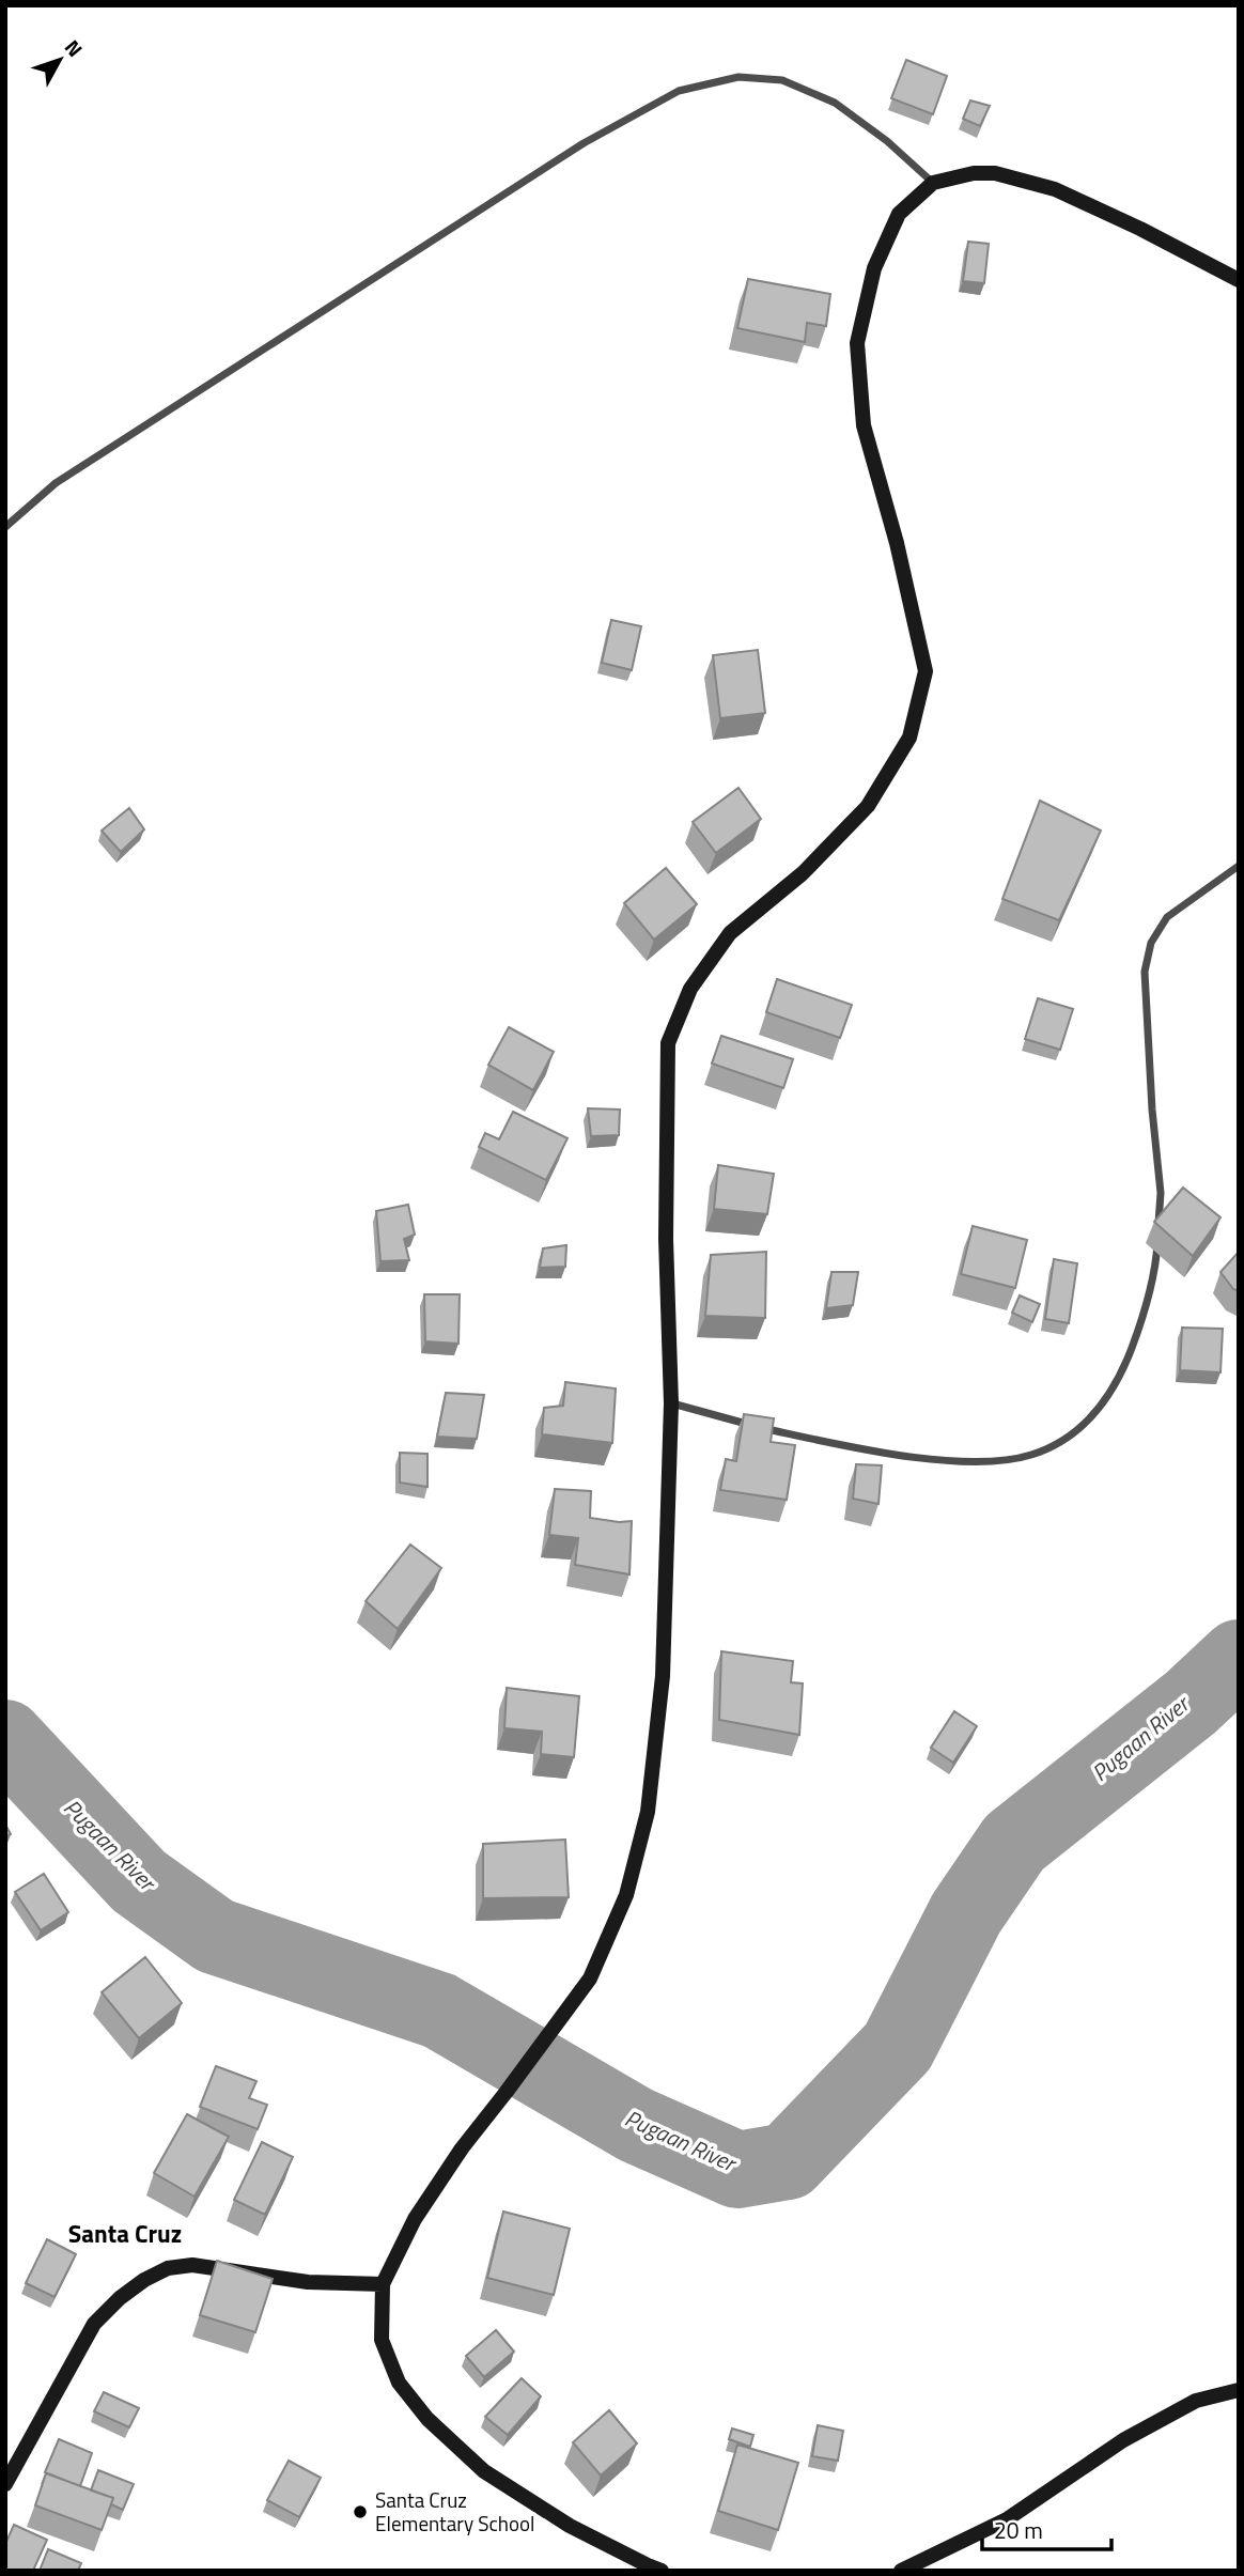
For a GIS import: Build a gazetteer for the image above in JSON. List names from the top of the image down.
{
  "districts": ["Santa Cruz"],
  "water": ["Pugaan River"],
  "places": ["Santa Cruz Elementary School"],
  "scale_bar": "20 m",
  "north": "top right"
}
